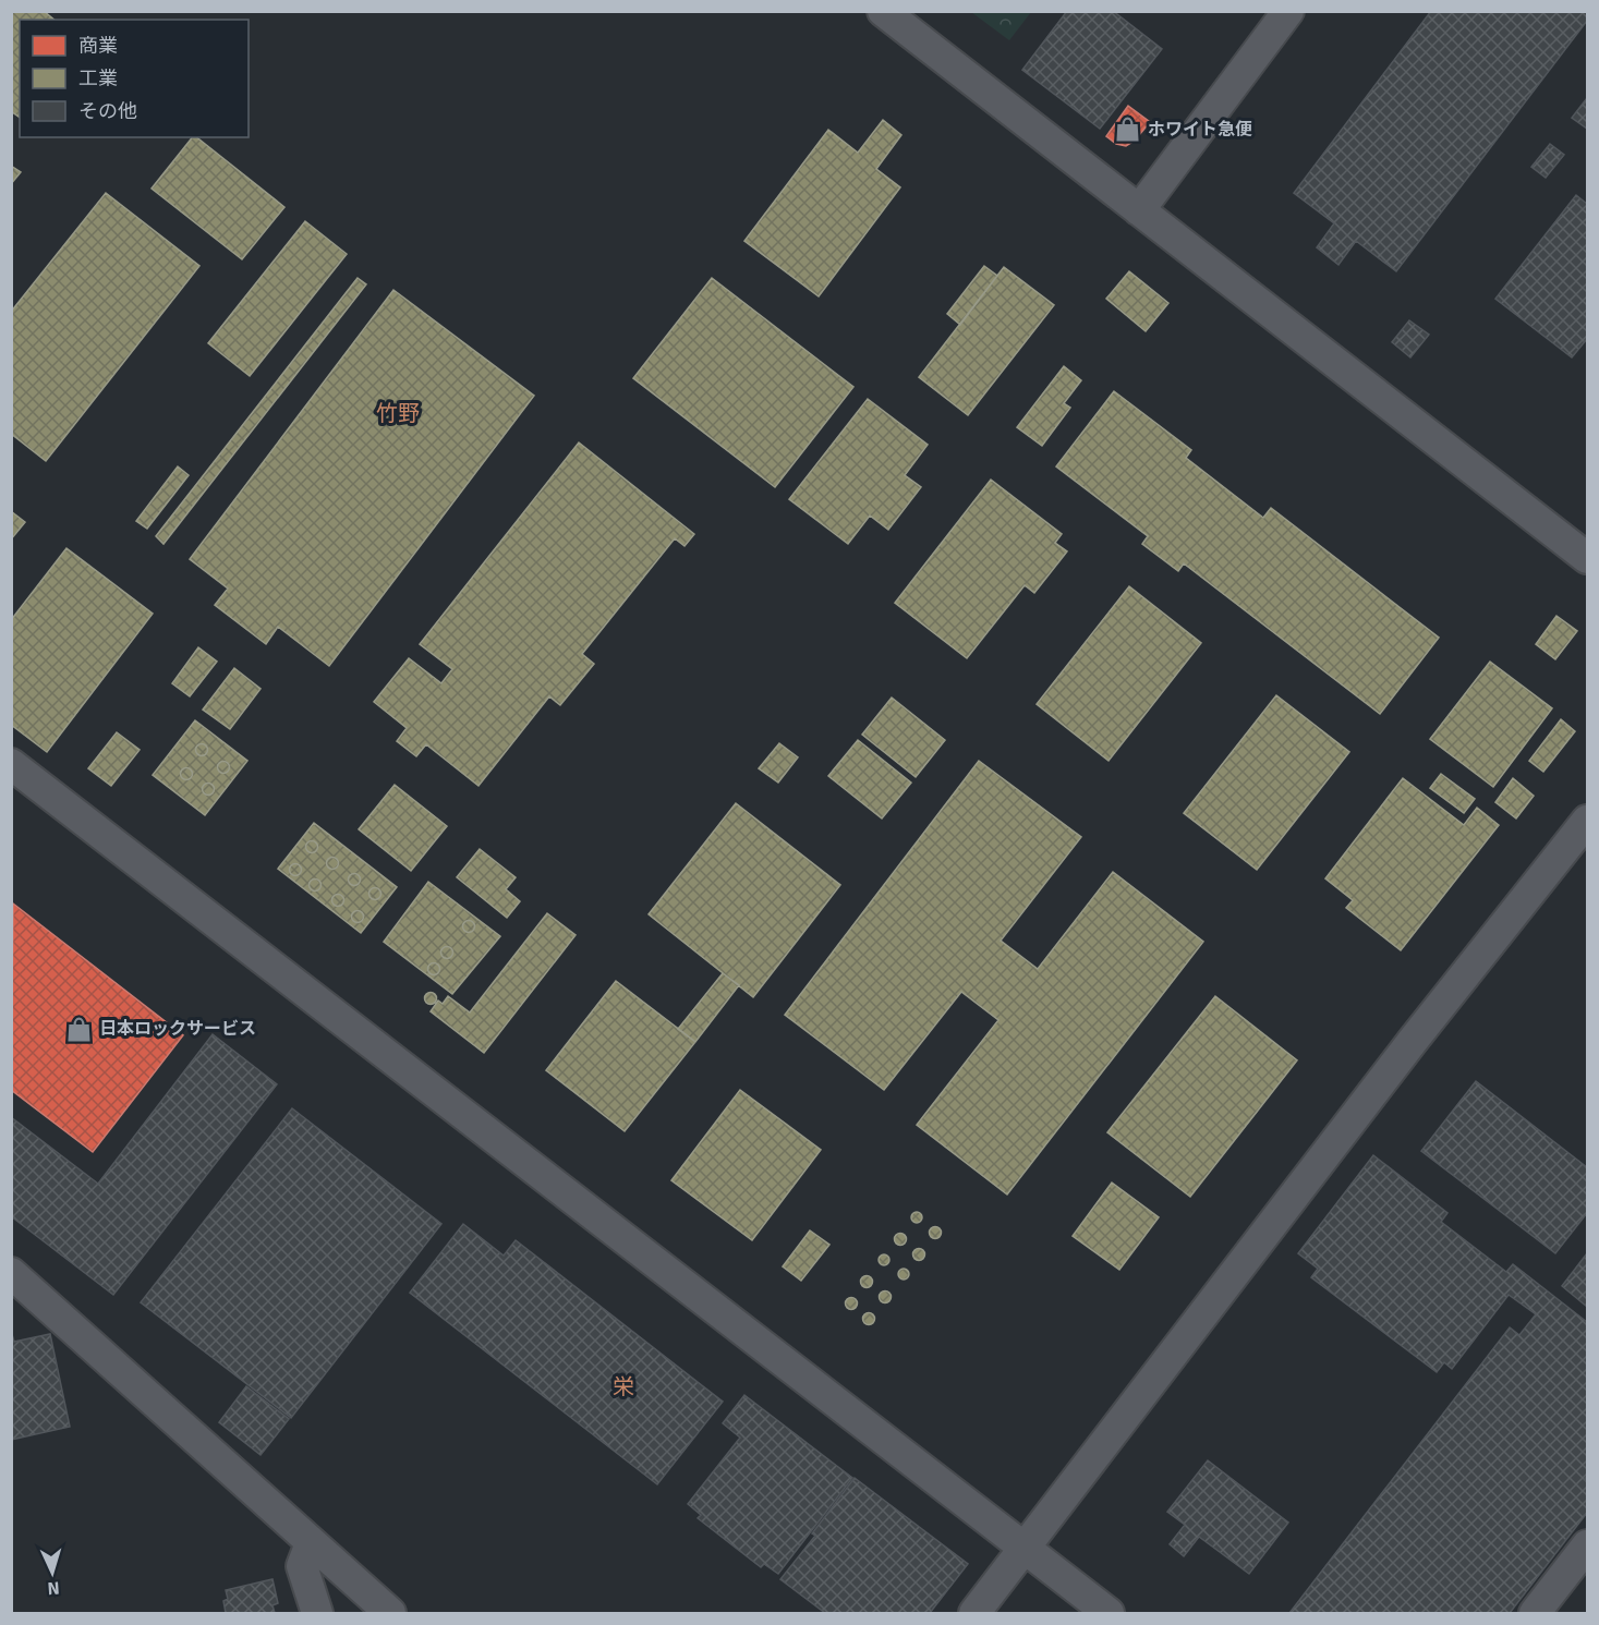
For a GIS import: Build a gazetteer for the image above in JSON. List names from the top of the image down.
{
  "districts": ["竹野", "栄"],
  "places": {
    "shop": ["ホワイト急便", "日本ロックサービス"]
  },
  "legend": ["商業", "工業", "その他"],
  "north": "bottom"
}
